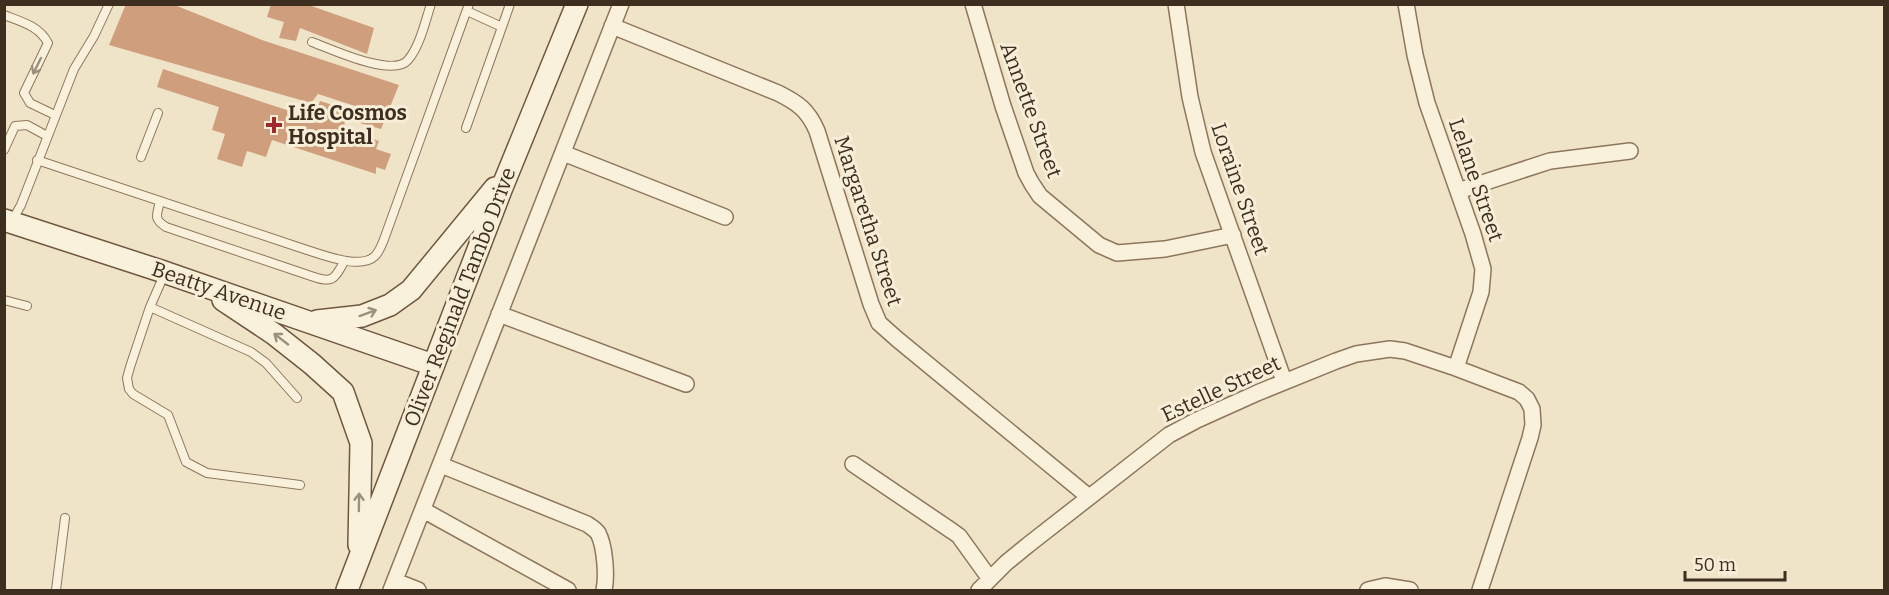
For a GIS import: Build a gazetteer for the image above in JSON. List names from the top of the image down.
{
  "streets": {
    "main road": ["Beatty Avenue", "Oliver Reginald Tambo Drive"],
    "street": [
      "Annette Street",
      "Lelane Street",
      "Loraine Street",
      "Margaretha Street",
      "Estelle Street"
    ]
  },
  "crossings": [
    ["Annette Street", "Loraine Street"],
    ["Lelane Street", "Estelle Street"],
    ["Loraine Street", "Estelle Street"],
    ["Margaretha Street", "Estelle Street"],
    ["Beatty Avenue", "Oliver Reginald Tambo Drive"]
  ],
  "places": {
    "health": ["Life Cosmos Hospital"]
  },
  "scale_bar": "50 m"
}
